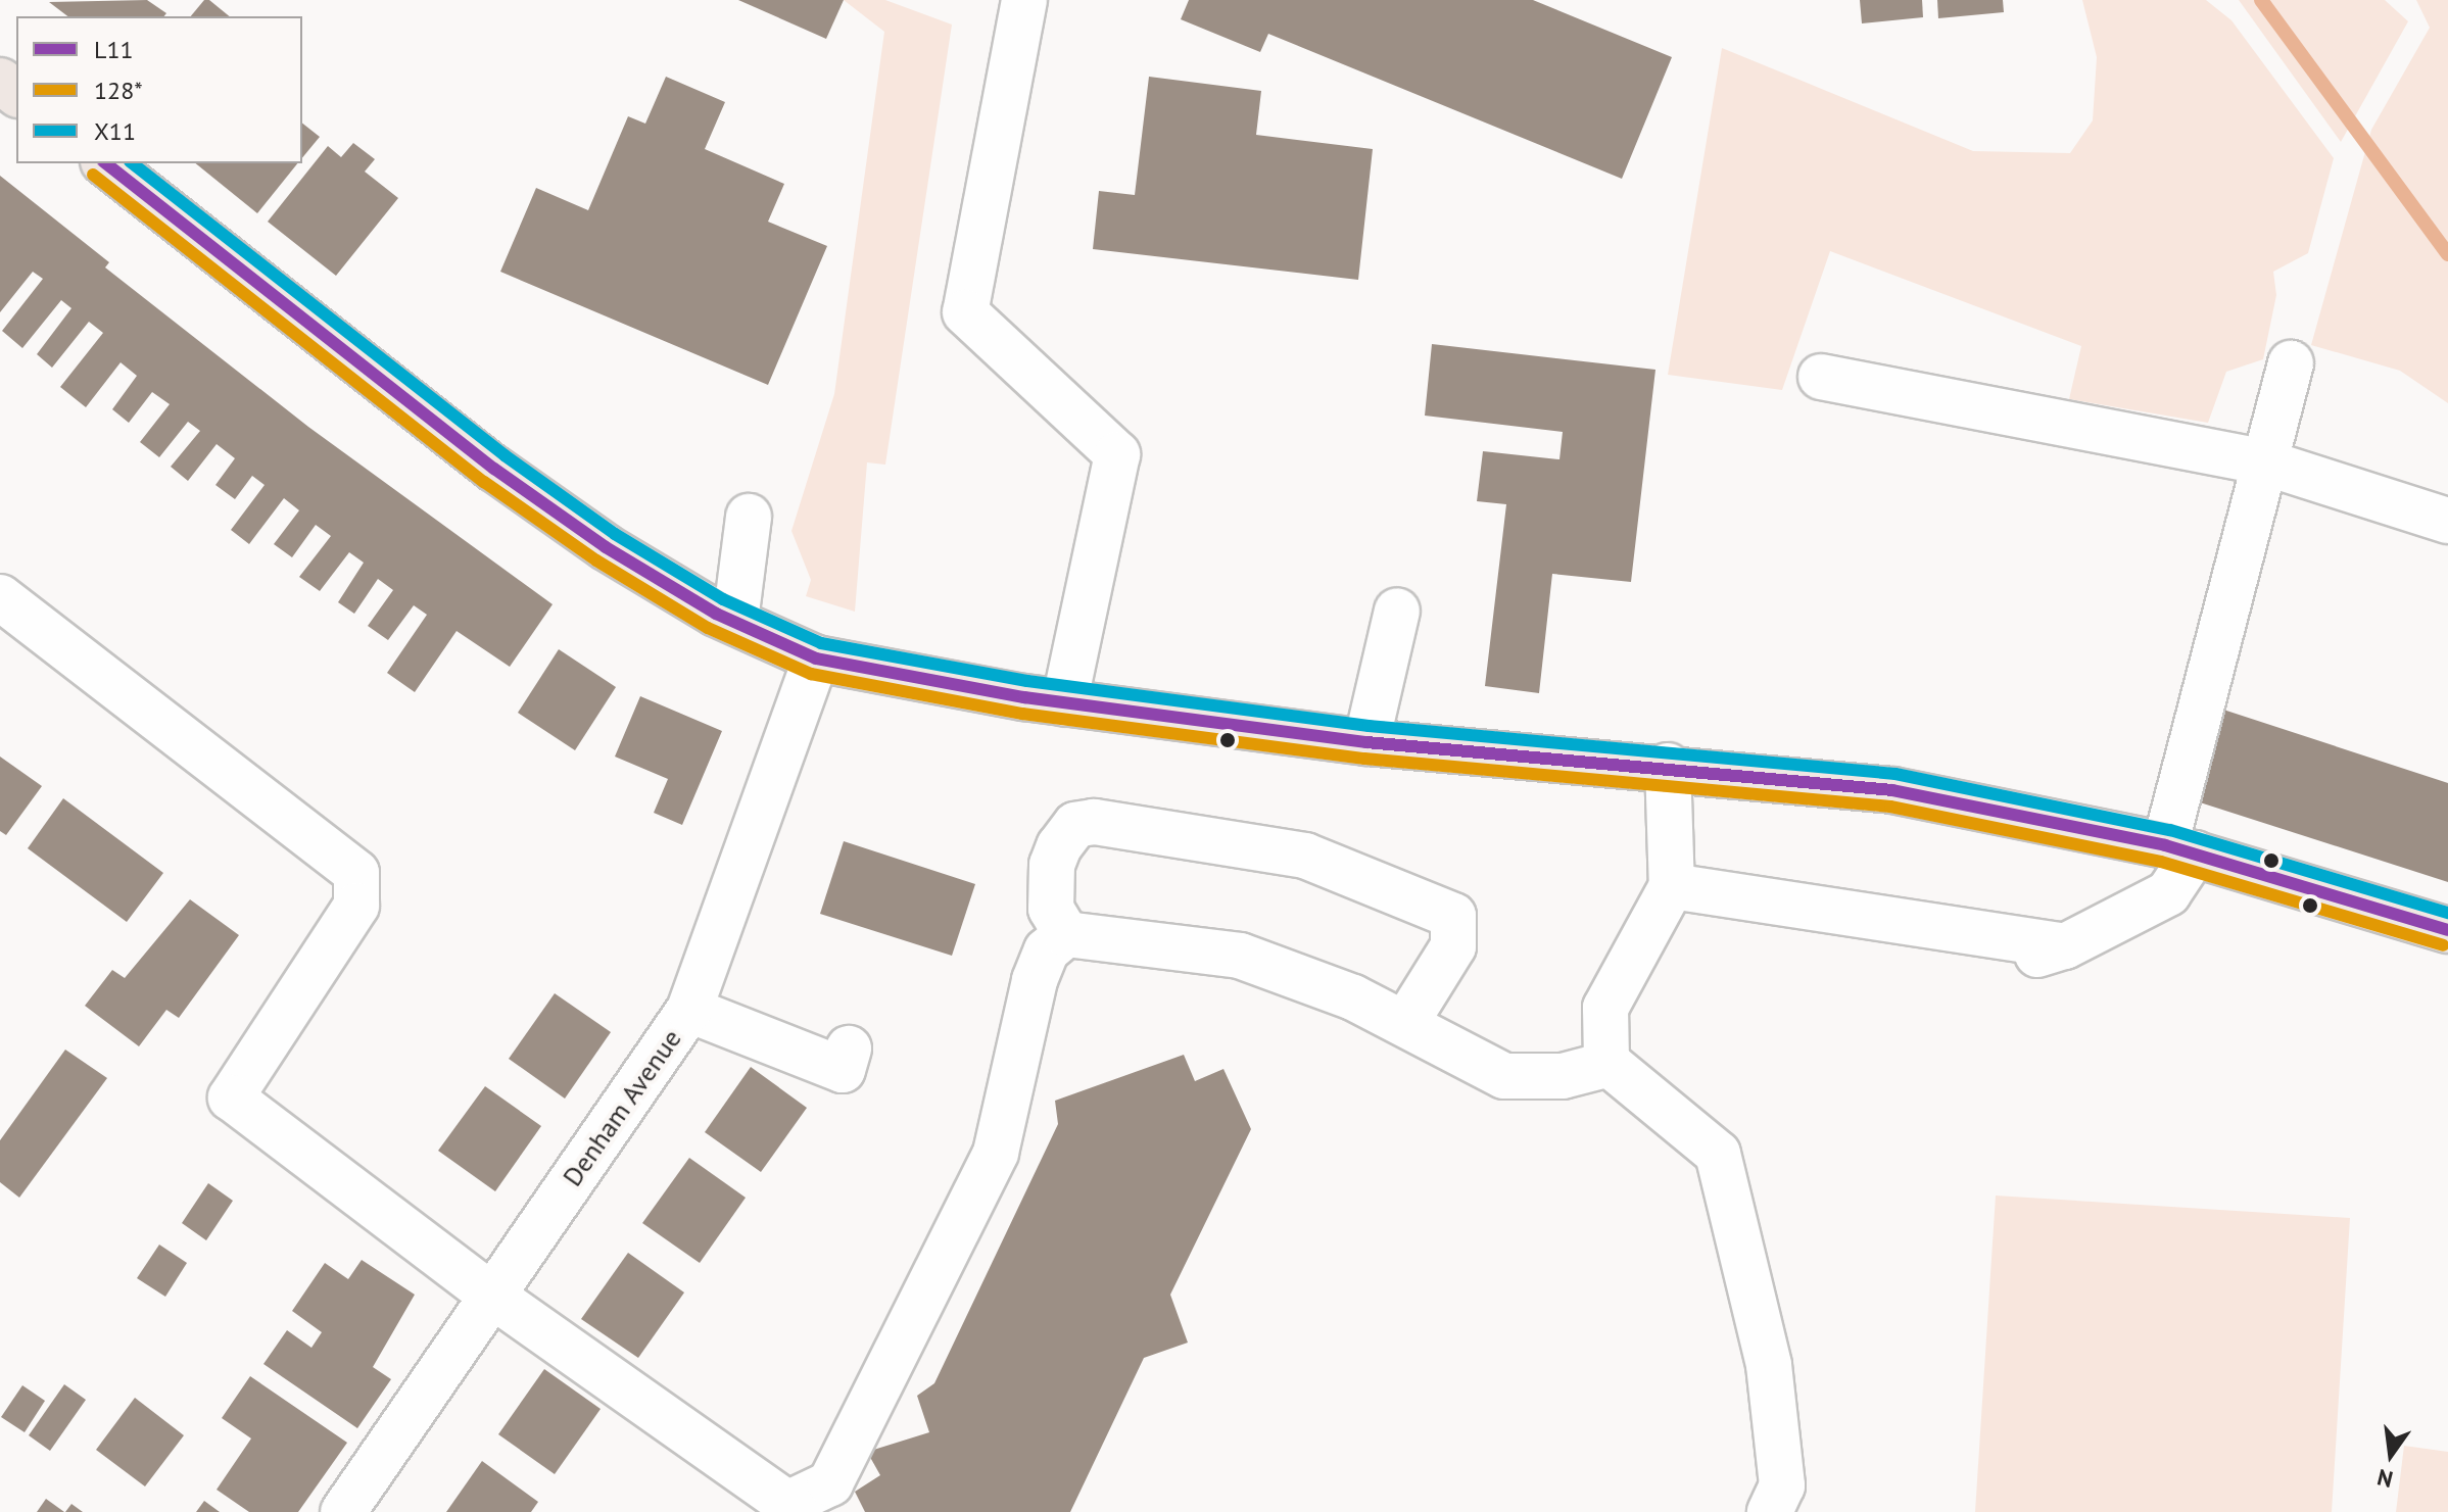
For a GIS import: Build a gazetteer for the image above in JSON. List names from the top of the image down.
{
  "streets": {
    "street": ["Denham Avenue"]
  },
  "lines": ["transit line L11", "transit line X11", "transit line 128*"],
  "legend": ["L11", "128*", "X11"],
  "north": "bottom"
}
